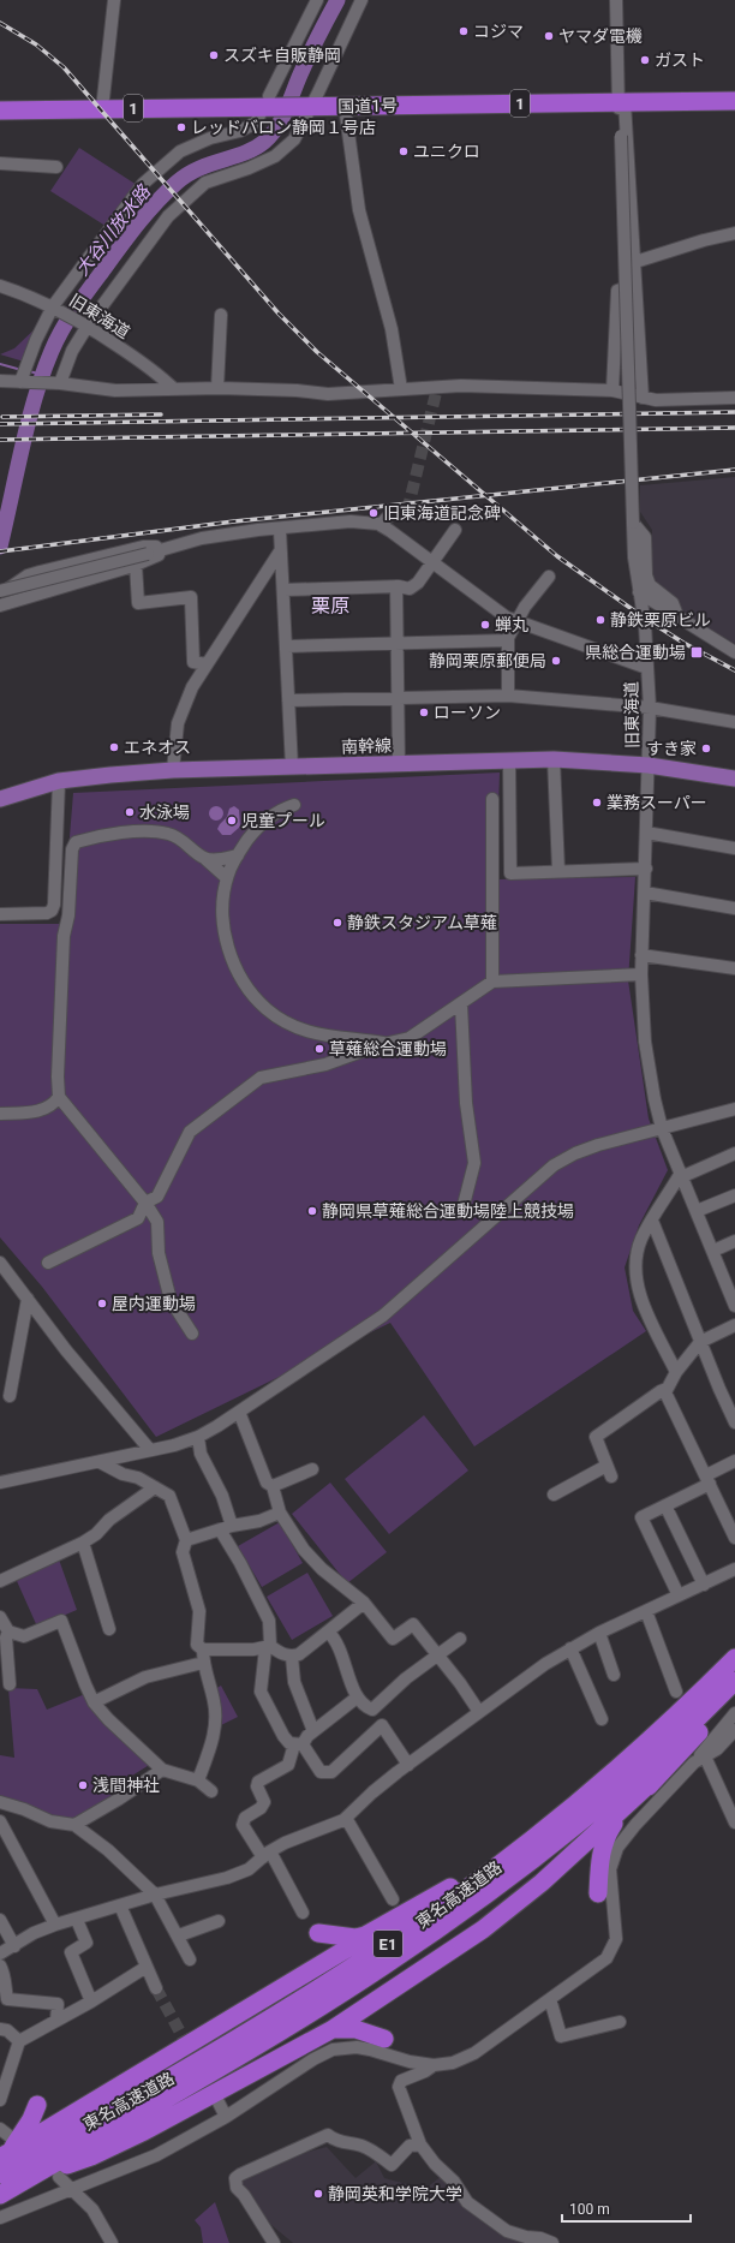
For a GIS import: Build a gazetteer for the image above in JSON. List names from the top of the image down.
{
  "streets": {
    "highway": [
      "1",
      "国道1号",
      "東名高速道路",
      "E1"
    ],
    "main road": ["南幹線"],
    "street": ["旧東海道"]
  },
  "crossings": [
    ["旧東海道", "南幹線"]
  ],
  "districts": ["栗原"],
  "water": ["大谷川放水路"],
  "places": {
    "other": [
      "コジマ",
      "ヤマダ電機",
      "スズキ自販静岡",
      "ガスト",
      "レッドバロン静岡１号店",
      "ユニクロ",
      "旧東海道記念碑",
      "静鉄栗原ビル",
      "蝉丸",
      "静岡栗原郵便局",
      "ローソン",
      "エネオス",
      "すき家",
      "業務スーパー",
      "水泳場",
      "児童プール",
      "静鉄スタジアム草薙",
      "草薙総合運動場",
      "静岡県草薙総合運動場陸上競技場",
      "屋内運動場",
      "浅間神社",
      "静岡英和学院大学"
    ],
    "transit": ["県総合運動場"]
  },
  "scale_bar": "100 m"
}
